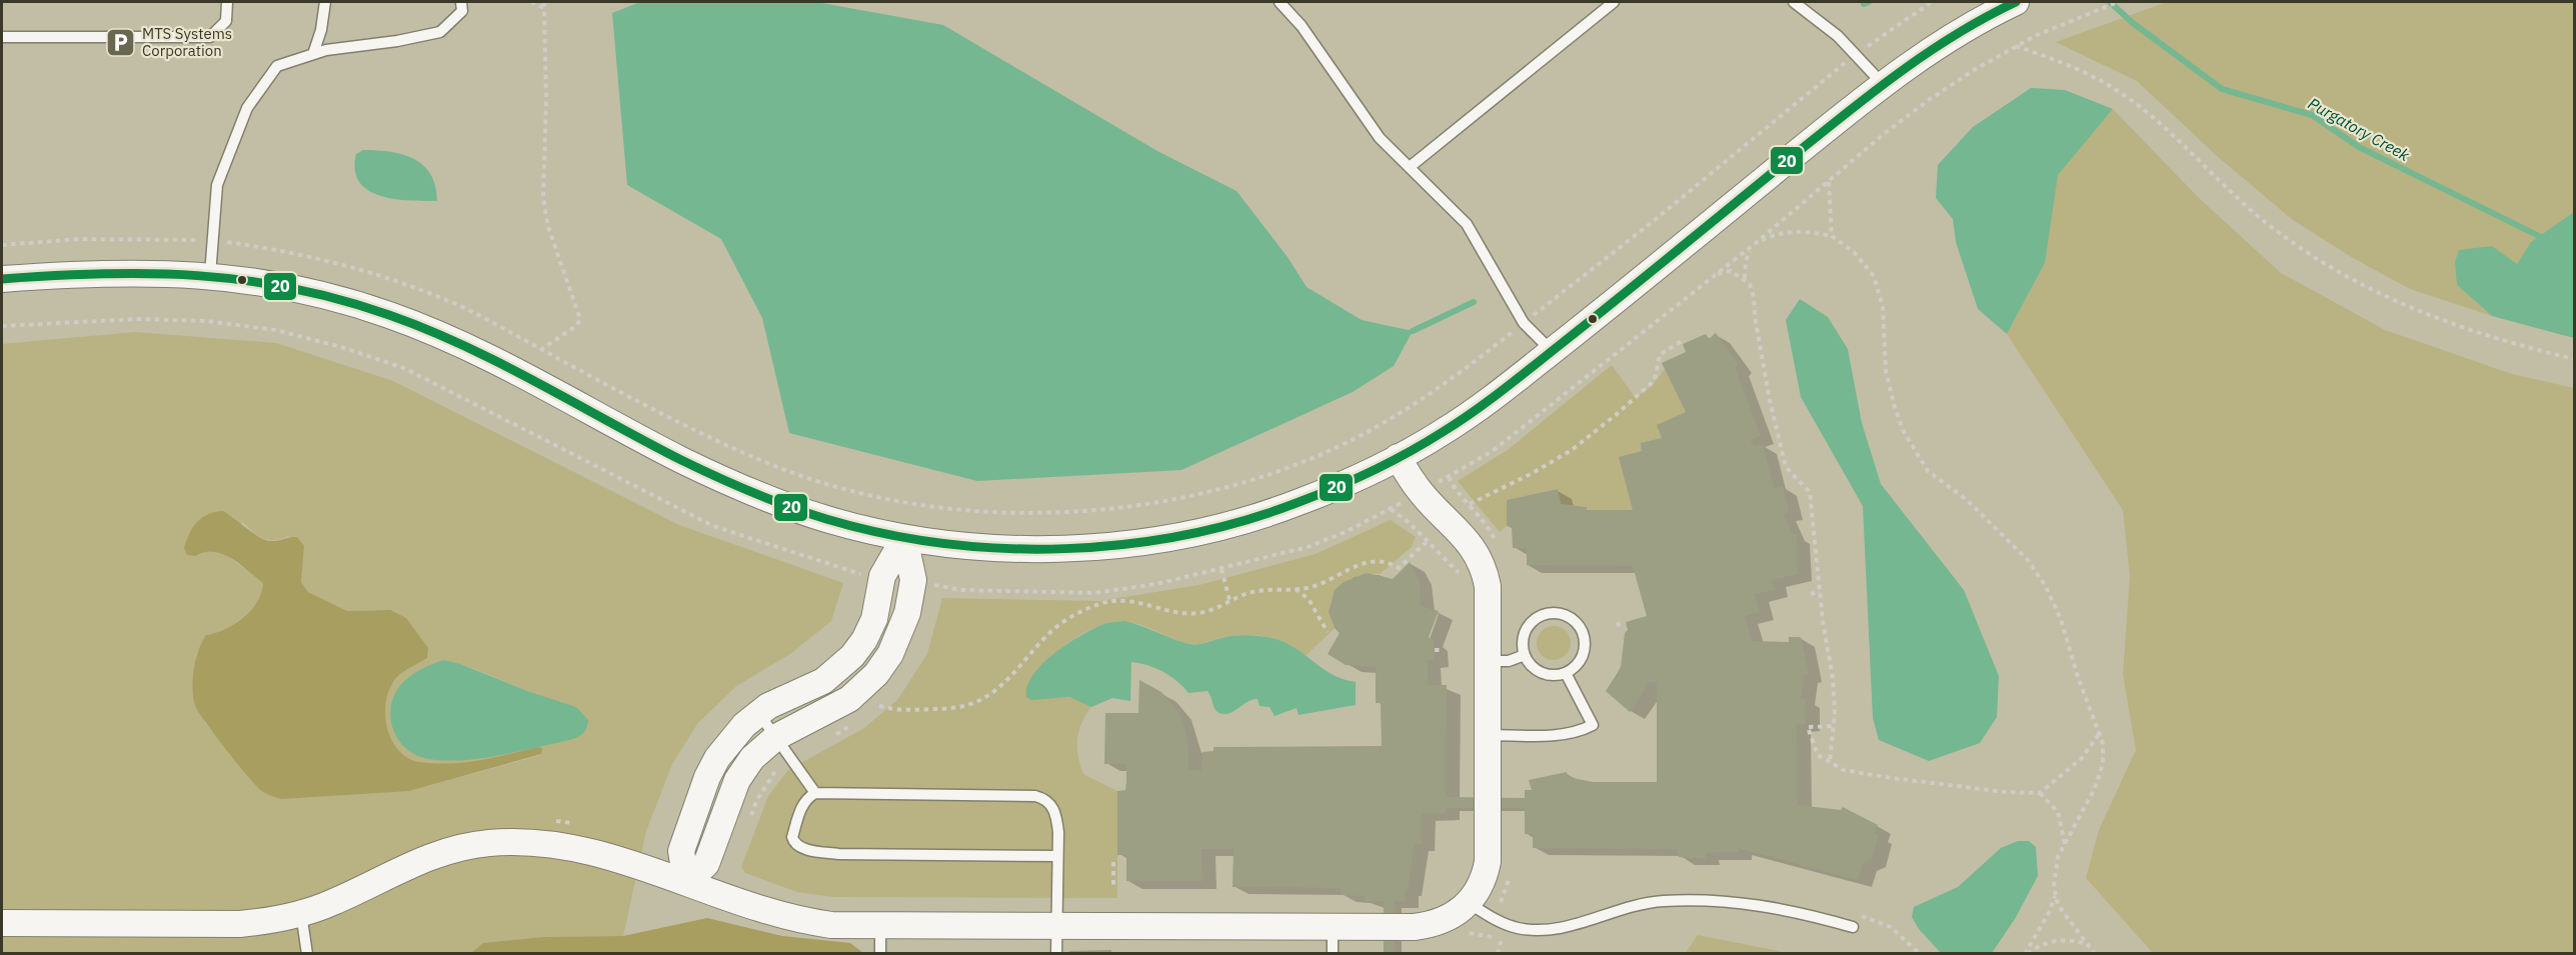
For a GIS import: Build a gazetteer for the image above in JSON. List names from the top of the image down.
{
  "water": ["Purgatory Creek"],
  "places": {
    "parking": ["MTS Systems Corporation"]
  },
  "lines": ["transit line 20"]
}
